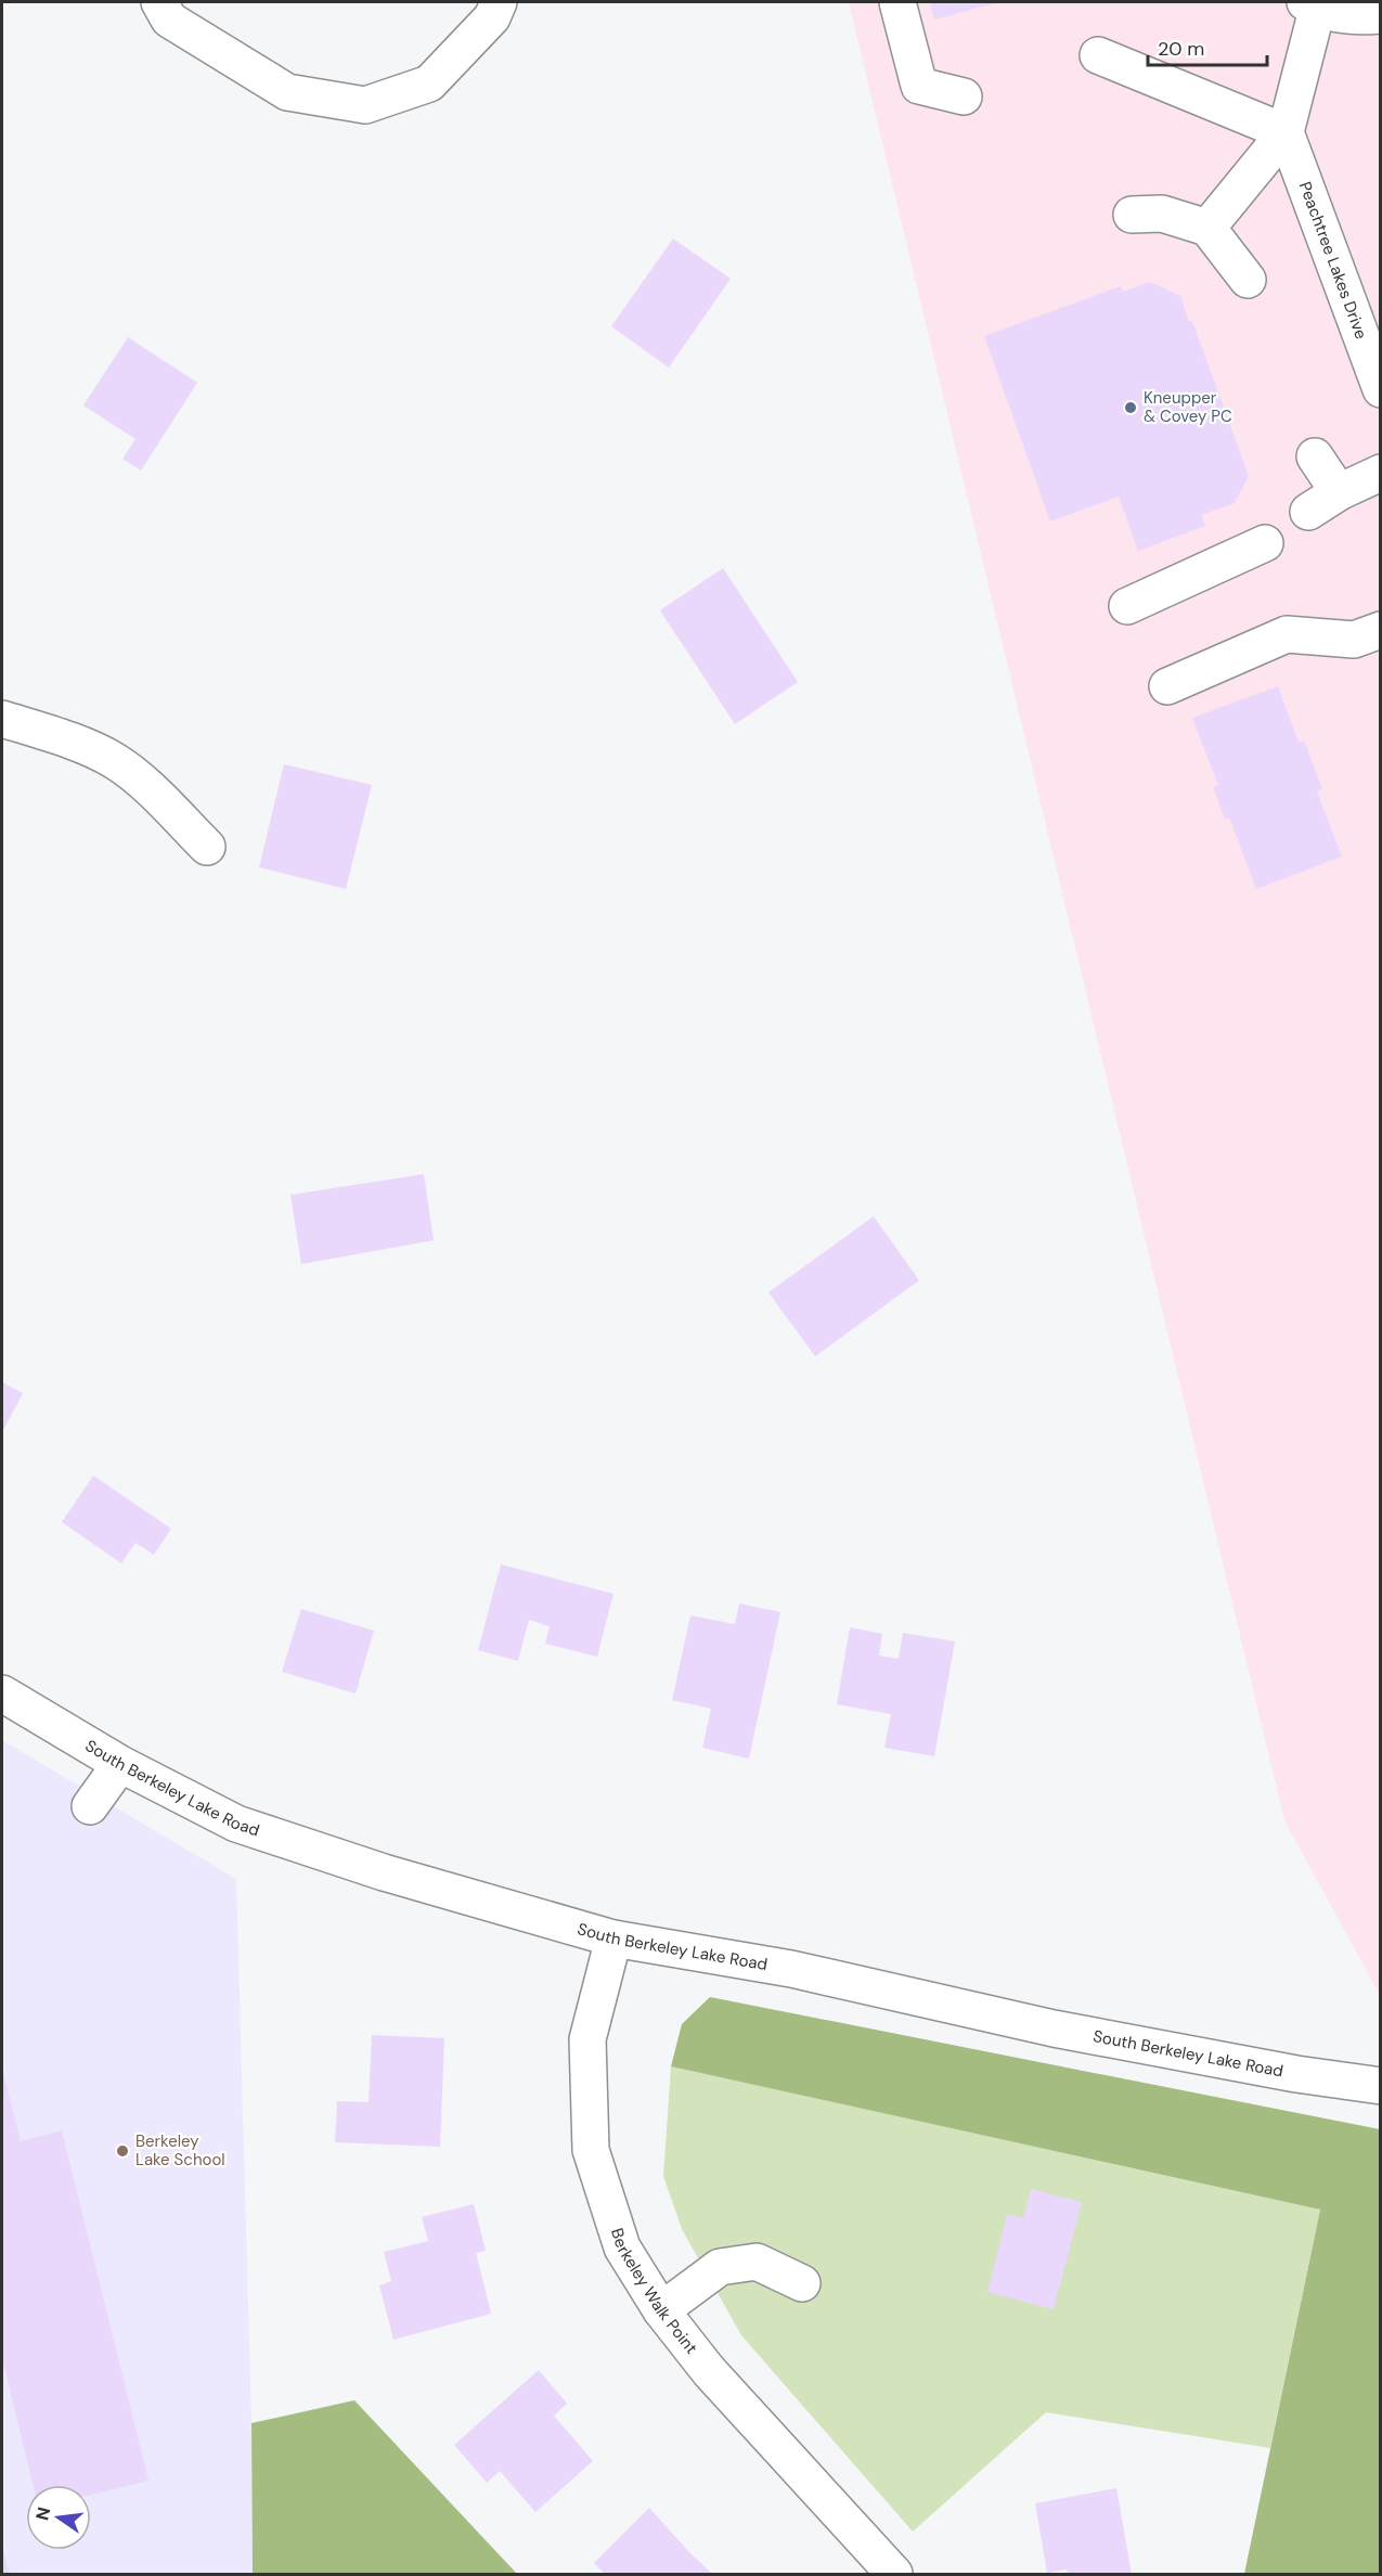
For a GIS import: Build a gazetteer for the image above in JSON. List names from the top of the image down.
{
  "streets": {
    "street": ["Peachtree Lakes Drive", "South Berkeley Lake Road", "Berkeley Walk Point"]
  },
  "crossings": [
    ["South Berkeley Lake Road", "Berkeley Walk Point"]
  ],
  "places": ["Kneupper & Covey PC", "Berkeley Lake School"],
  "scale_bar": "20 m",
  "north": "left"
}
